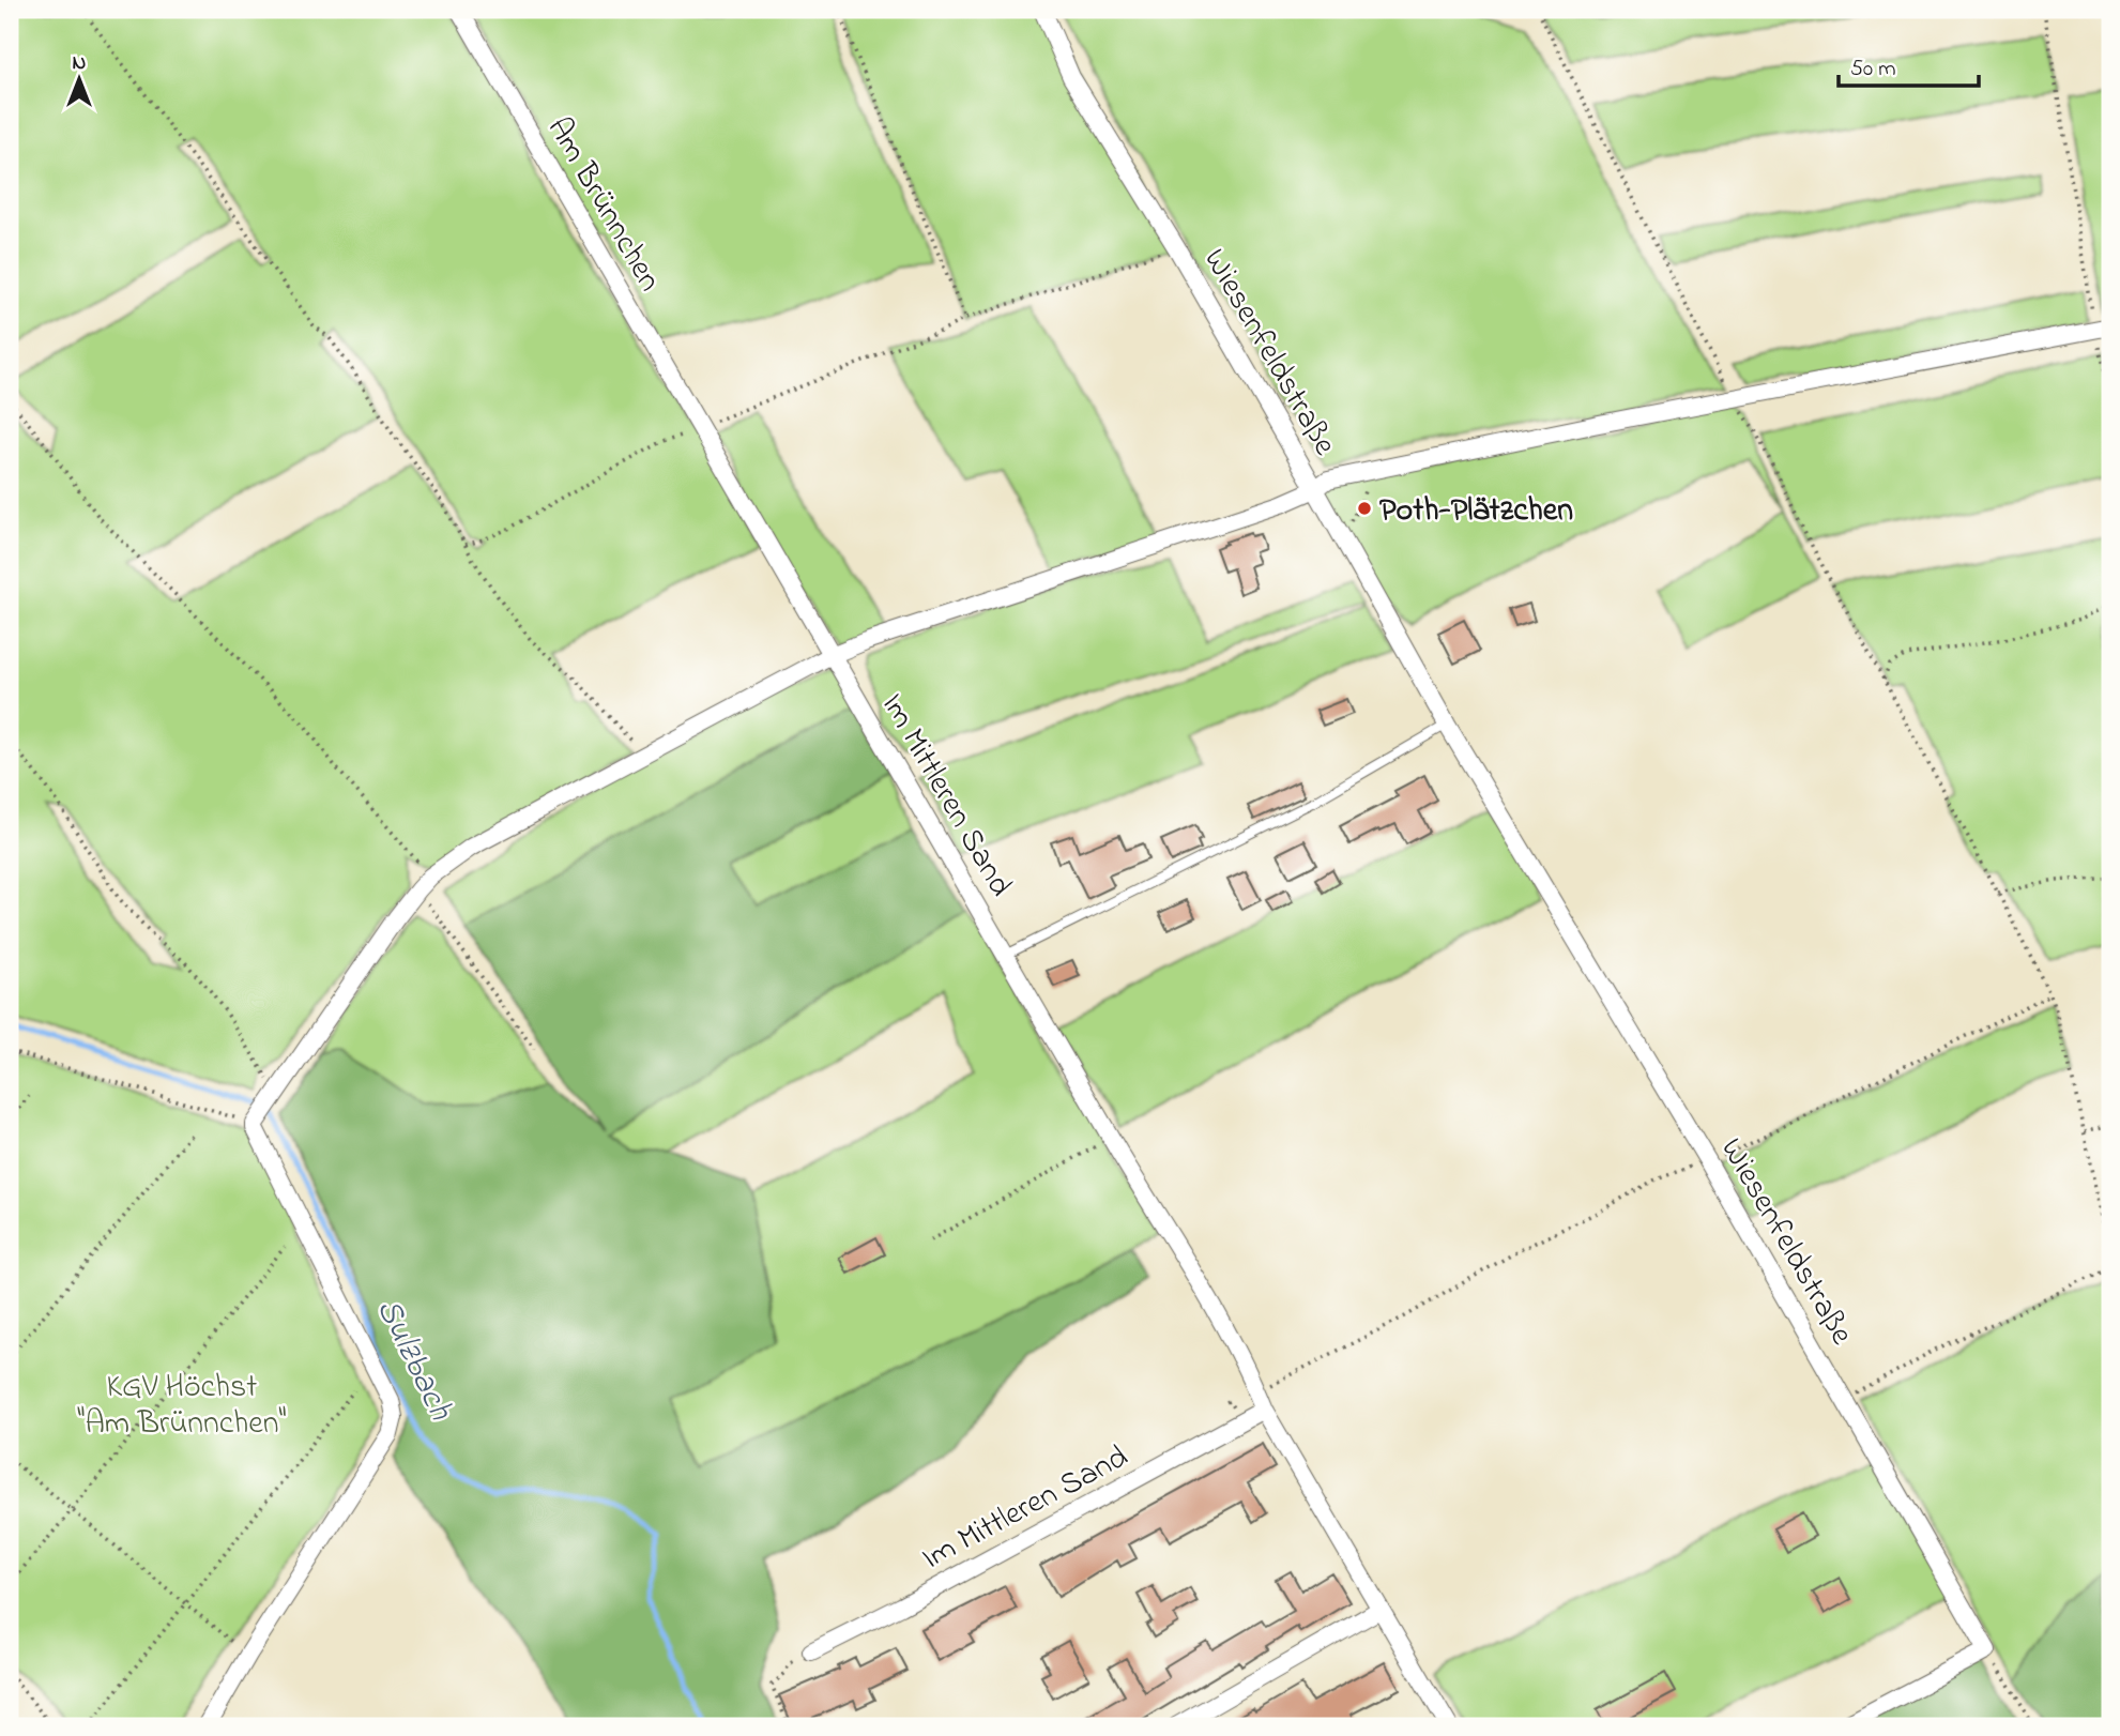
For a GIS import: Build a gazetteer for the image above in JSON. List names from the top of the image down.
{
  "streets": {
    "street": ["Am Brünnchen", "Wiesenfeldstraße", "Im Mittleren Sand"]
  },
  "crossings": [
    ["Am Brünnchen", "Im Mittleren Sand"]
  ],
  "water": ["Sulzbach"],
  "parks": ["KGV Höchst \"Am Brünnchen\""],
  "places": ["Poth-Plätzchen"],
  "scale_bar": "50 m",
  "north": "top"
}
